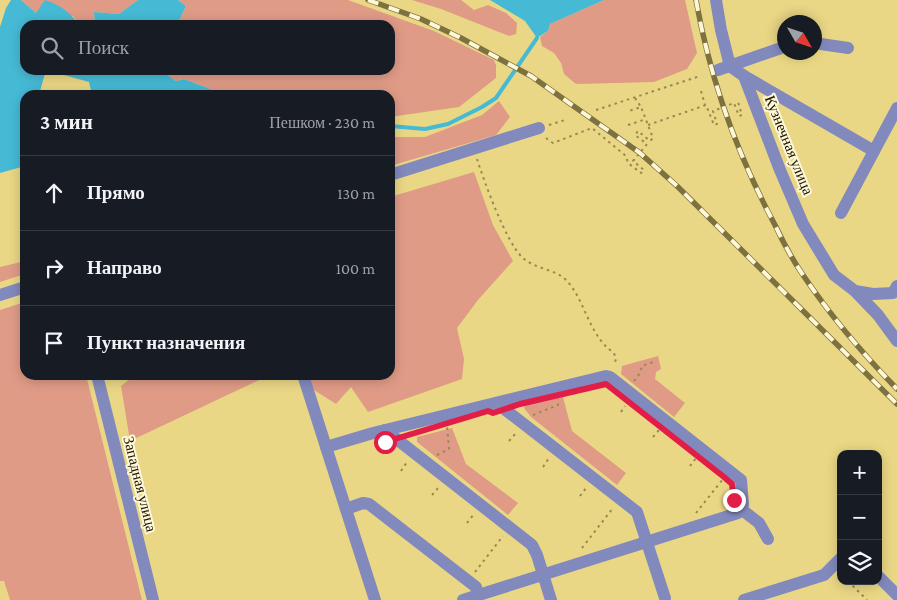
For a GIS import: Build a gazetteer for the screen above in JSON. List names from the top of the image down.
{
  "streets": {
    "street": ["Кузнечная улица", "Западная улица"]
  },
  "north": "bottom right",
  "page": {
    "search": "Поиск",
    "heading": ["3 мин", "Пешком · 230 m"],
    "list": [
      ["Прямо", "130 m"],
      ["Направо", "100 m"],
      "Пункт назначения"
    ],
    "map_buttons": ["+", "−"]
  }
}
